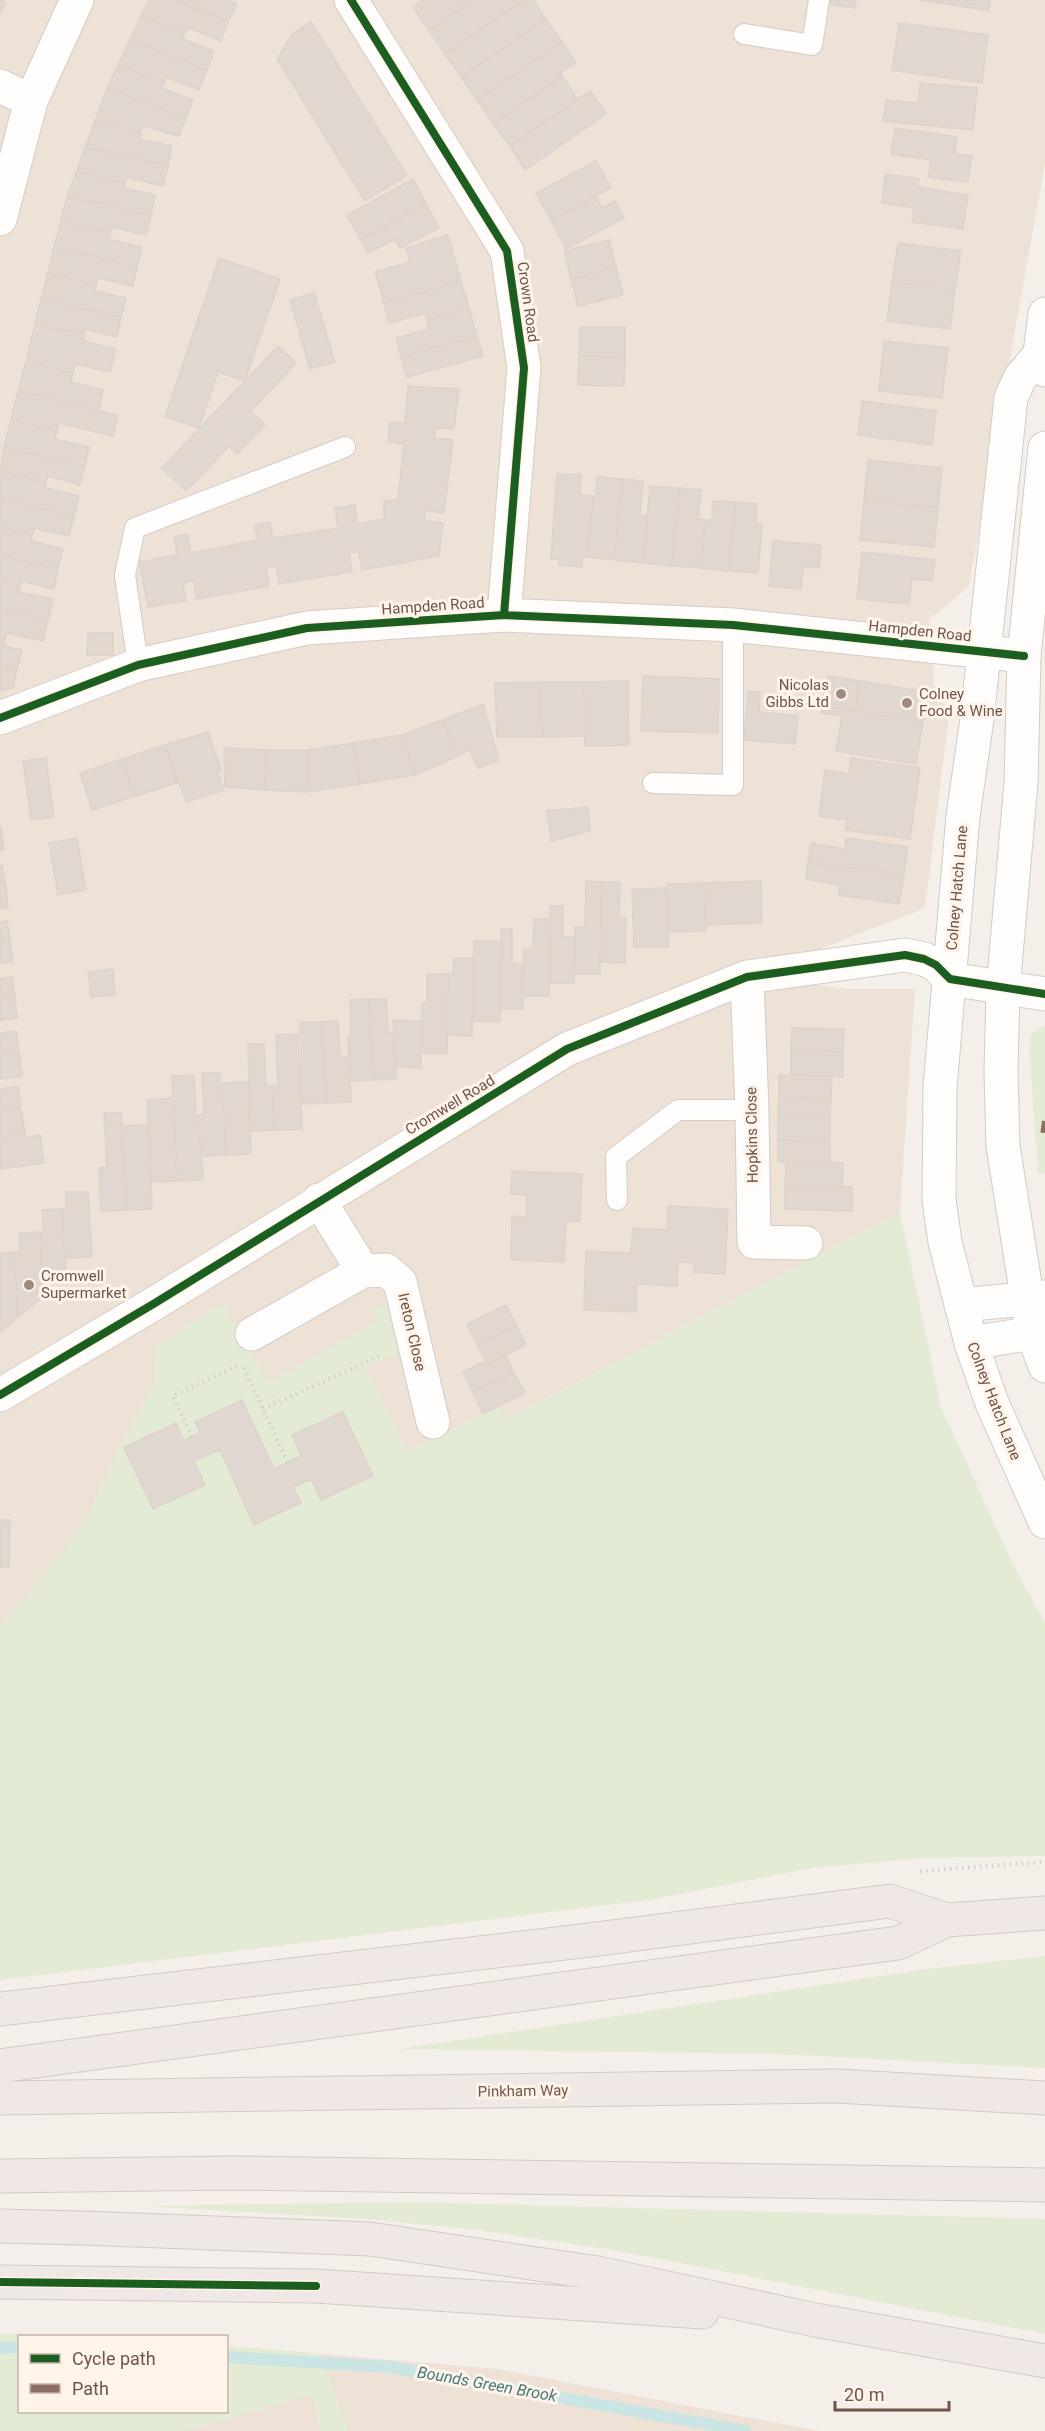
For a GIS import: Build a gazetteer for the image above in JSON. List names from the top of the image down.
{
  "streets": {
    "highway": ["Pinkham Way"],
    "street": [
      "Crown Road",
      "Hampden Road",
      "Colney Hatch Lane",
      "Cromwell Road",
      "Hopkins Close",
      "Ireton Close"
    ]
  },
  "crossings": [
    ["Crown Road", "Hampden Road"],
    ["Hampden Road", "Colney Hatch Lane"],
    ["Colney Hatch Lane", "Cromwell Road"],
    ["Cromwell Road", "Hopkins Close"]
  ],
  "water": ["Bounds Green Brook"],
  "places": ["Nicolas Gibbs Ltd", "Colney Food & Wine", "Cromwell Supermarket"],
  "legend": ["Cycle path", "Path"],
  "scale_bar": "20 m"
}
